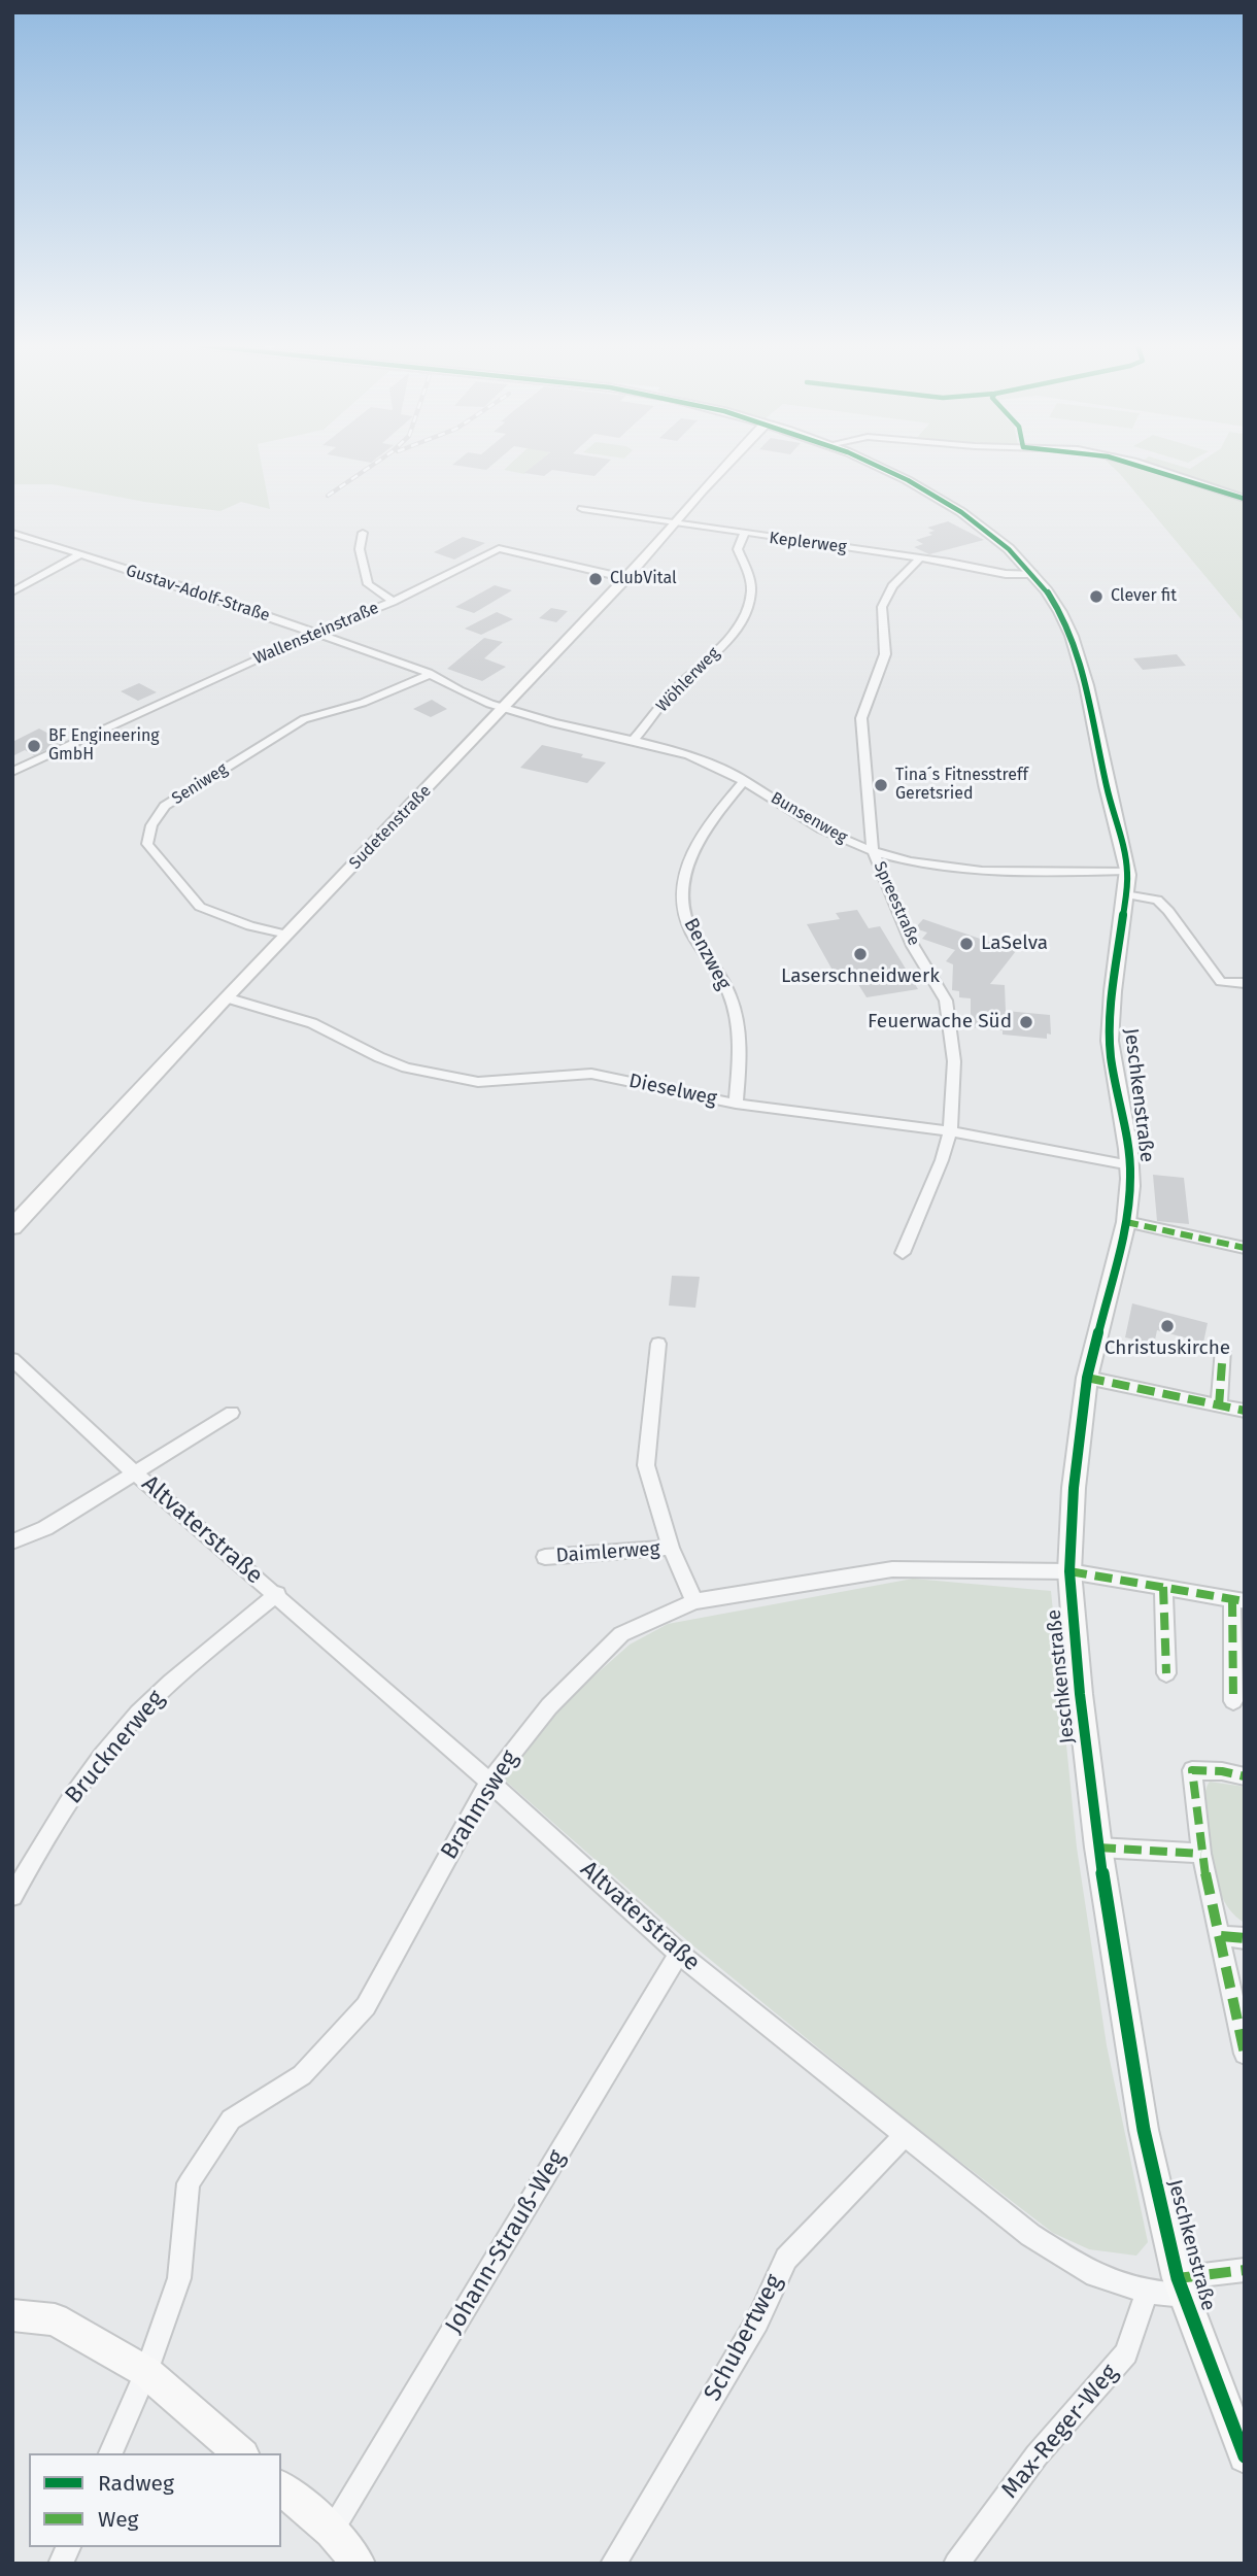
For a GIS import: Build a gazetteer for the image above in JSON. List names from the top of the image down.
{
  "streets": {
    "street": [
      "Keplerweg",
      "Gustav-Adolf-Straße",
      "Wallensteinstraße",
      "Wöhlerweg",
      "Seniweg",
      "Bunsenweg",
      "Sudetenstraße",
      "Spreestraße",
      "Benzweg",
      "Dieselweg",
      "Jeschkenstraße",
      "Altvaterstraße",
      "Daimlerweg",
      "Brucknerweg",
      "Brahmsweg",
      "Johann-Strauß-Weg",
      "Schubertweg",
      "Max-Reger-Weg"
    ]
  },
  "crossings": [
    ["Keplerweg", "Wöhlerweg"],
    ["Keplerweg", "Sudetenstraße"],
    ["Keplerweg", "Spreestraße"],
    ["Keplerweg", "Jeschkenstraße"],
    ["Gustav-Adolf-Straße", "Wallensteinstraße"],
    ["Gustav-Adolf-Straße", "Seniweg"],
    ["Gustav-Adolf-Straße", "Bunsenweg"],
    ["Gustav-Adolf-Straße", "Sudetenstraße"],
    ["Wallensteinstraße", "Sudetenstraße"],
    ["Wöhlerweg", "Bunsenweg"],
    ["Seniweg", "Sudetenstraße"],
    ["Bunsenweg", "Sudetenstraße"],
    ["Bunsenweg", "Spreestraße"],
    ["Bunsenweg", "Benzweg"],
    ["Bunsenweg", "Jeschkenstraße"],
    ["Sudetenstraße", "Dieselweg"],
    ["Spreestraße", "Dieselweg"],
    ["Benzweg", "Dieselweg"],
    ["Dieselweg", "Jeschkenstraße"],
    ["Jeschkenstraße", "Altvaterstraße"],
    ["Jeschkenstraße", "Brahmsweg"],
    ["Altvaterstraße", "Brucknerweg"],
    ["Altvaterstraße", "Brahmsweg"],
    ["Altvaterstraße", "Johann-Strauß-Weg"],
    ["Altvaterstraße", "Schubertweg"],
    ["Altvaterstraße", "Max-Reger-Weg"],
    ["Daimlerweg", "Brahmsweg"]
  ],
  "places": [
    "ClubVital",
    "Clever fit",
    "BF Engineering GmbH",
    "Tina´s Fitnesstreff Geretsried",
    "LaSelva",
    "Laserschneidwerk",
    "Feuerwache Süd",
    "Christuskirche"
  ],
  "legend": ["Radweg", "Weg"]
}
